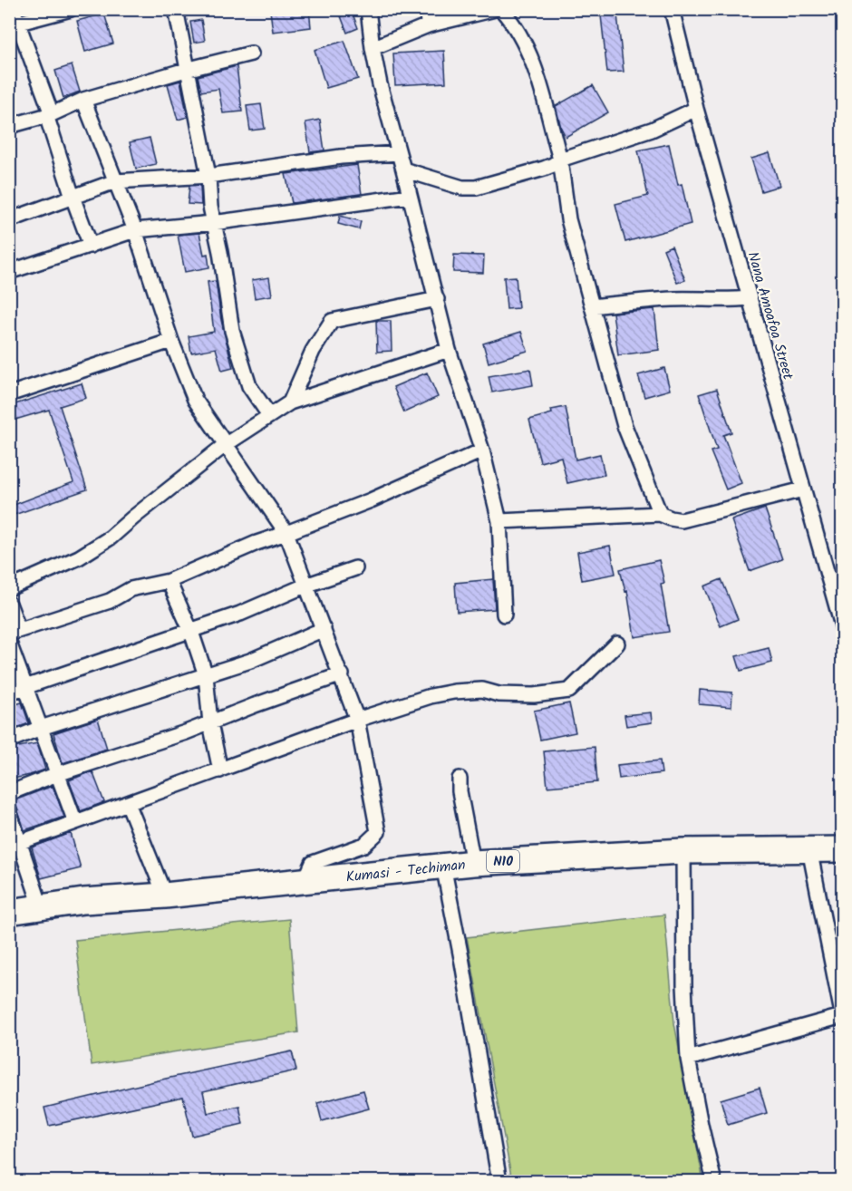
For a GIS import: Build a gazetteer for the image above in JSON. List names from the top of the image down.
{
  "streets": {
    "highway": ["N10", "Kumasi - Techiman"],
    "street": ["Nana Amoafoa Street"]
  },
  "crossings": [
    ["N10", "Kumasi - Techiman"]
  ]
}
